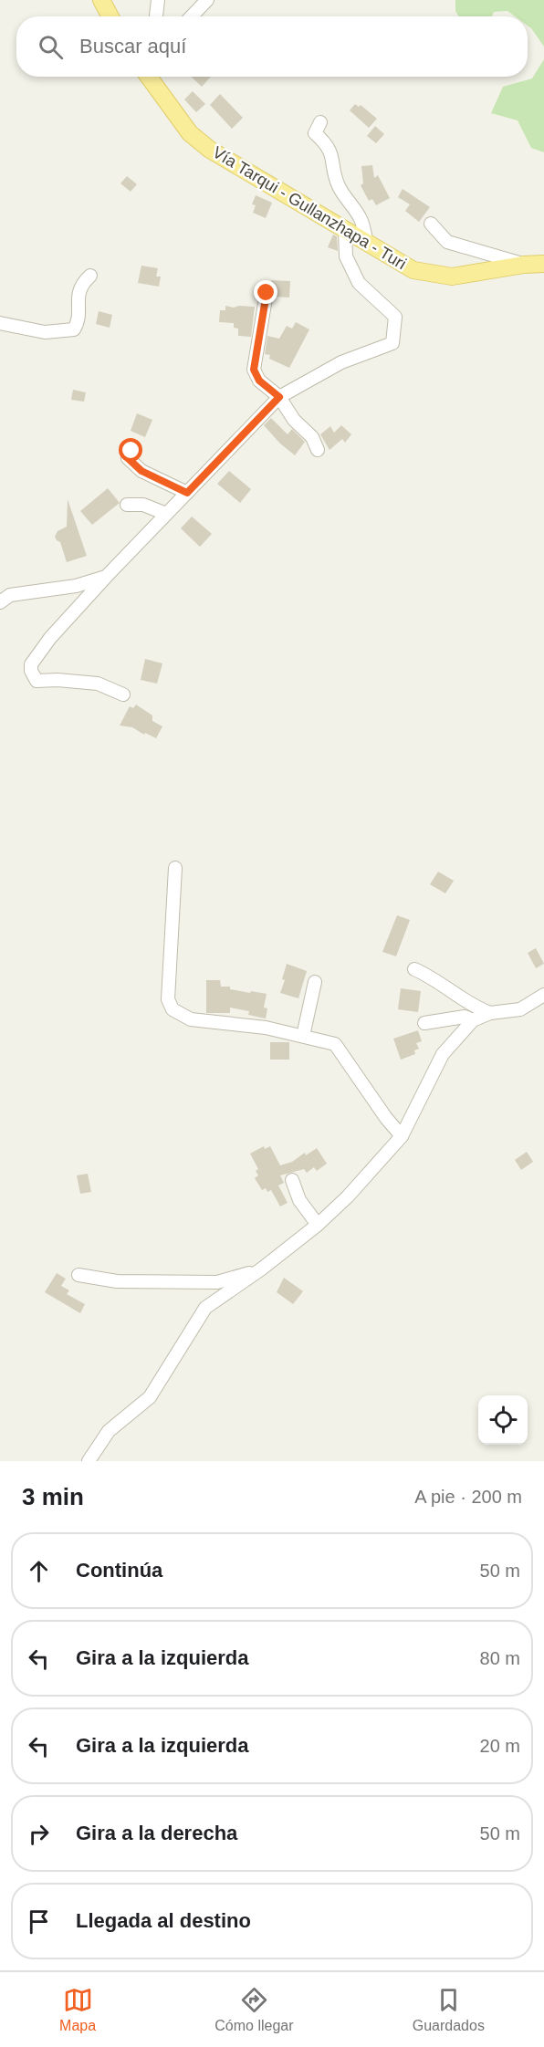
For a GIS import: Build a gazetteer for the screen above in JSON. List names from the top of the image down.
{
  "streets": {
    "main road": ["Vía Tarqui - Gullanzhapa - Turi"]
  },
  "page": {
    "search": "Buscar aquí",
    "heading": ["3 min", "A pie · 200 m"],
    "list": [
      ["Continúa", "50 m"],
      ["Gira a la izquierda", "80 m"],
      ["Gira a la izquierda", "20 m"],
      ["Gira a la derecha", "50 m"],
      "Llegada al destino"
    ],
    "nav": ["Mapa", "Cómo llegar", "Guardados"]
  }
}
